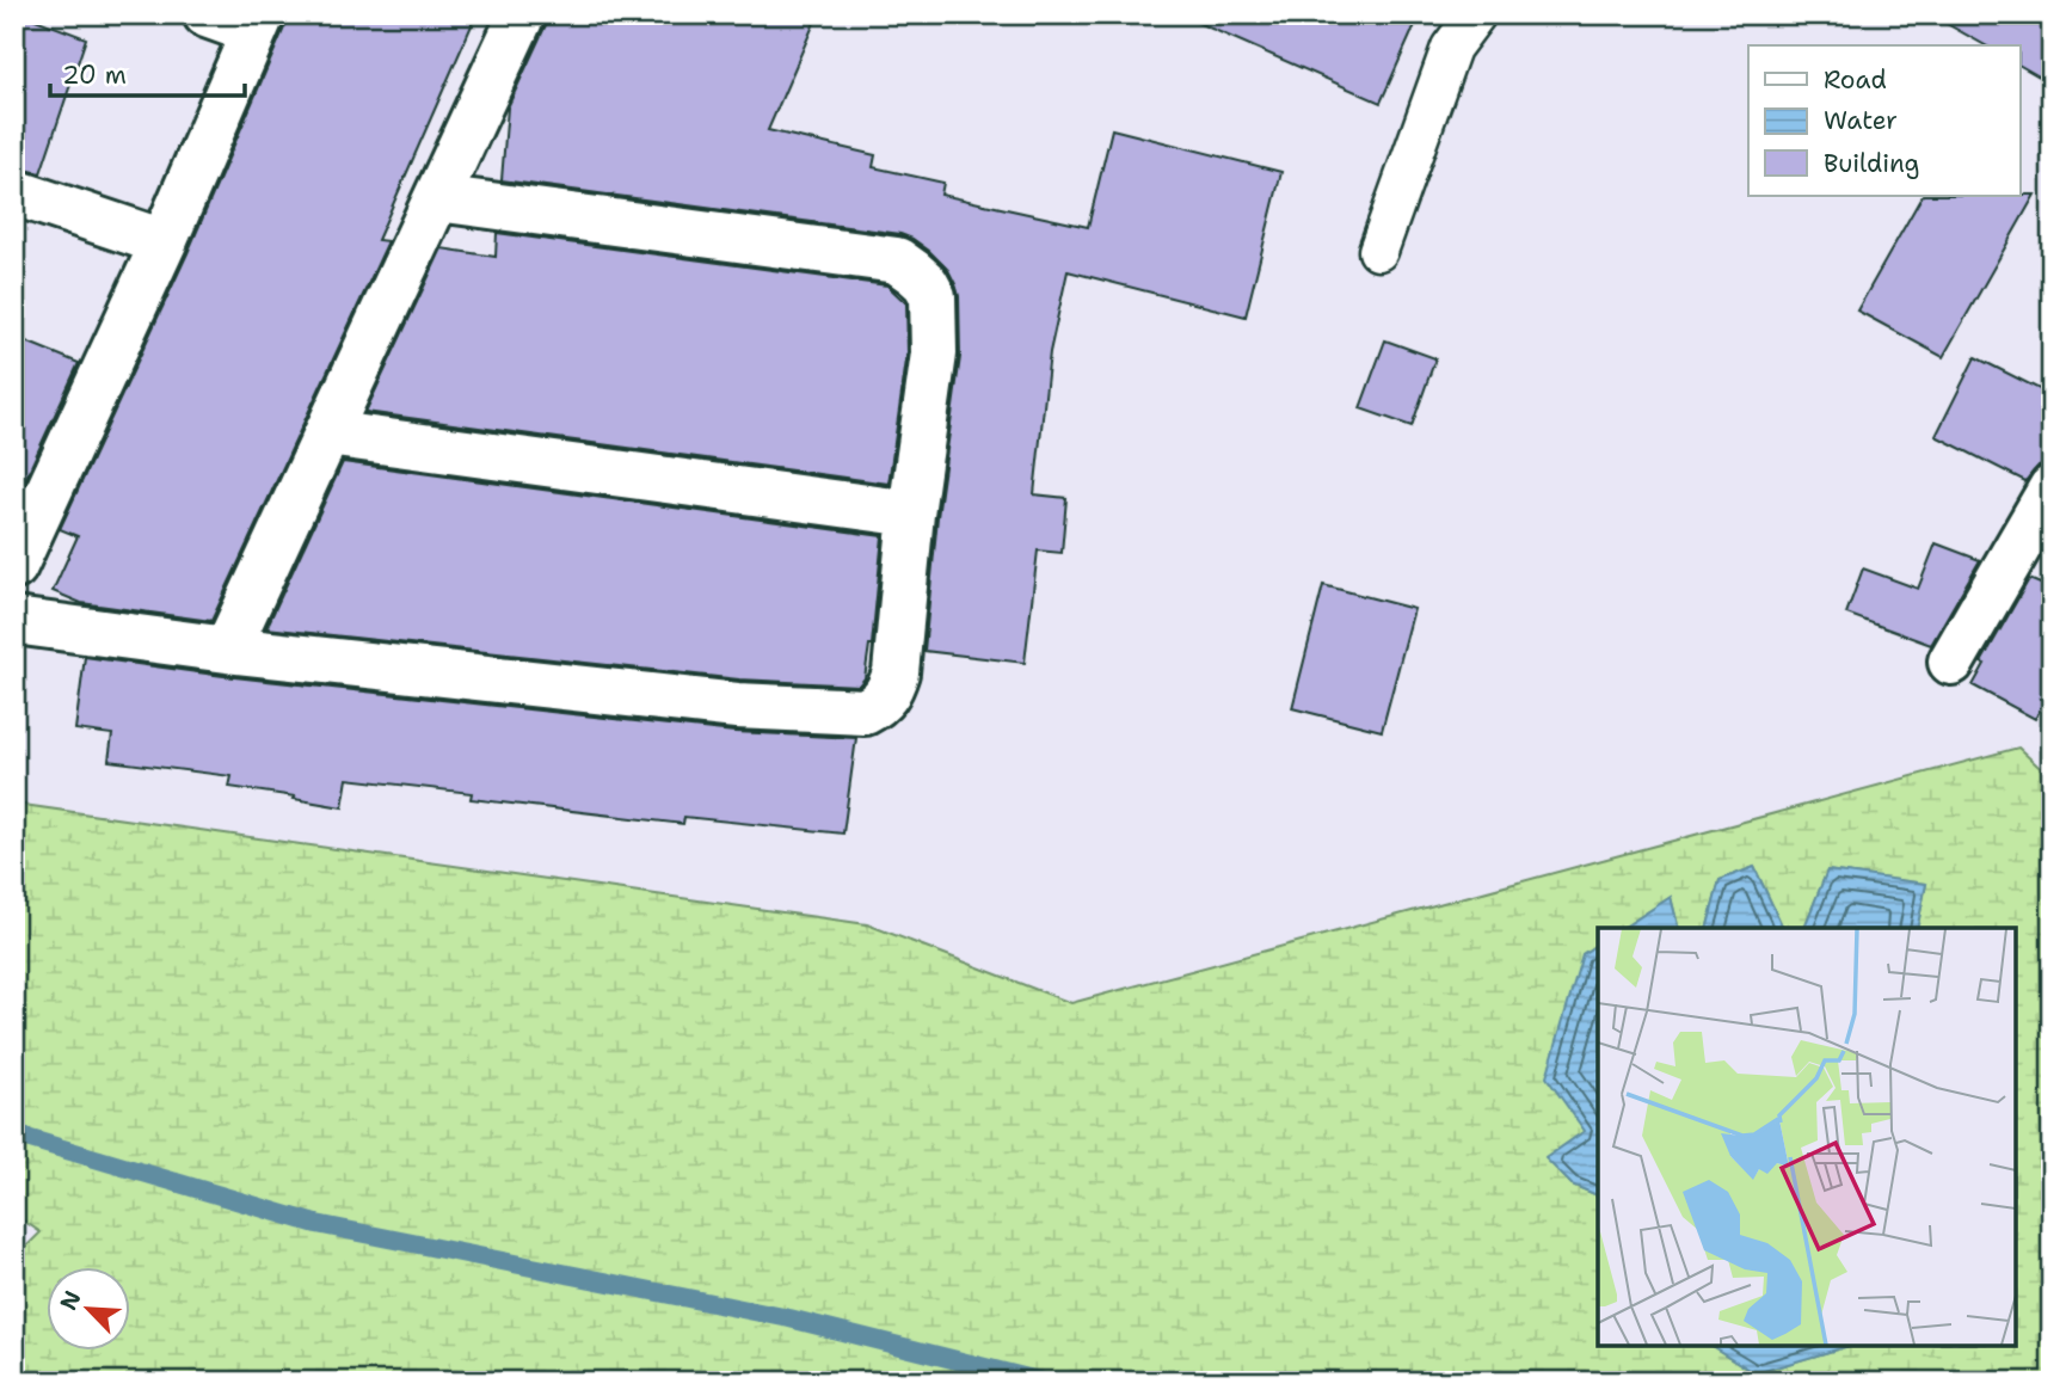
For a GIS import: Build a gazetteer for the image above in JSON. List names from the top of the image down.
{
  "legend": ["Road", "Water", "Building"],
  "scale_bar": "20 m",
  "north": "top left"
}
